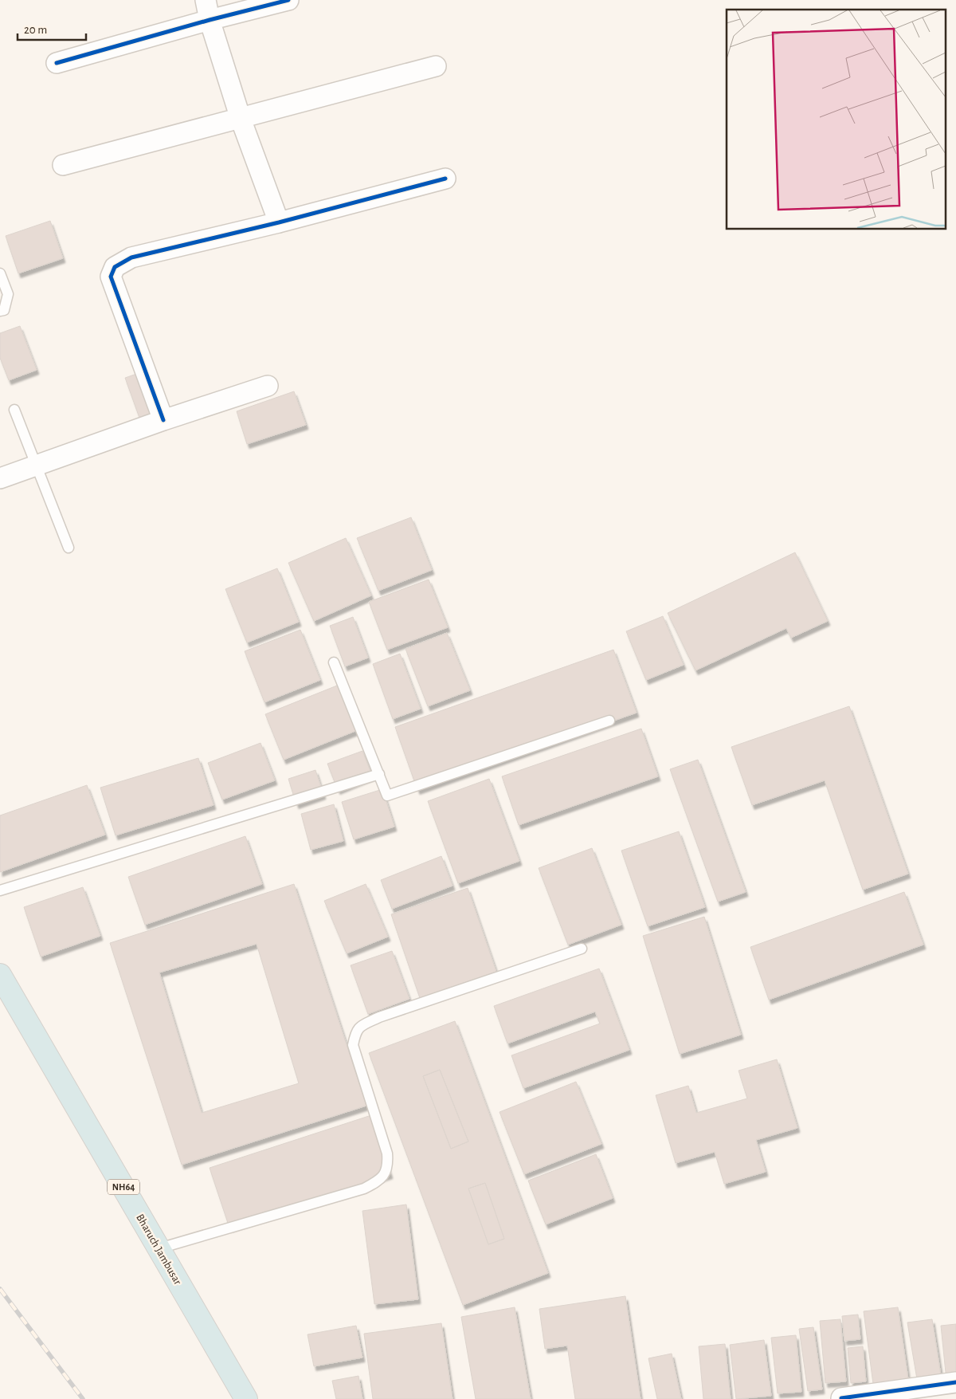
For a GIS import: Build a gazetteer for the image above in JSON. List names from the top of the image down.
{
  "streets": {
    "highway": ["NH64", "Bharuch Jambusar"]
  },
  "scale_bar": "20 m"
}
